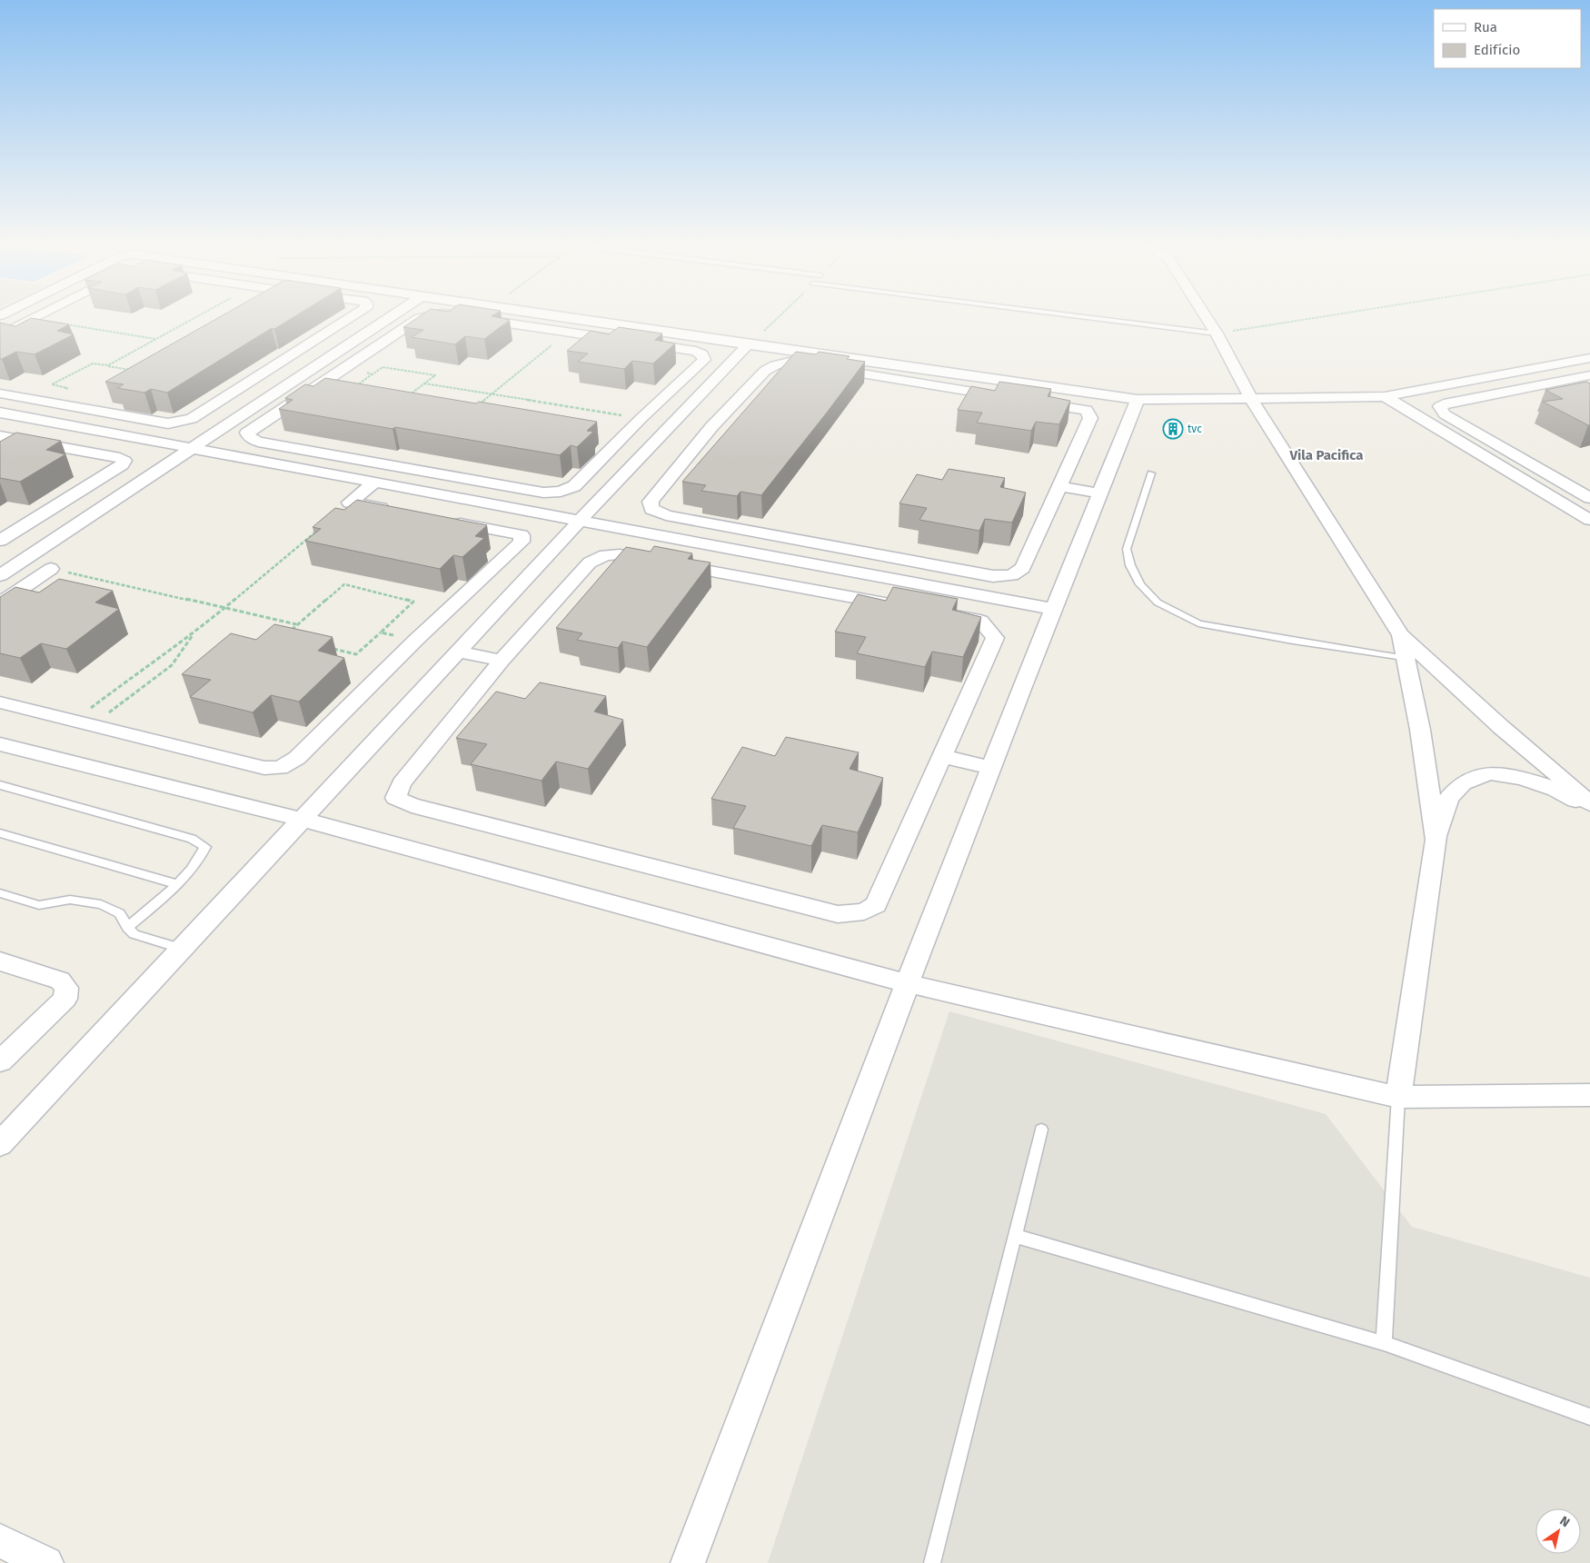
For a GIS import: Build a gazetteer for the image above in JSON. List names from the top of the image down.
{
  "districts": ["Vila Pacifica"],
  "places": {
    "building": ["tvc"]
  },
  "legend": ["Rua", "Edifício"],
  "north": "top right"
}
